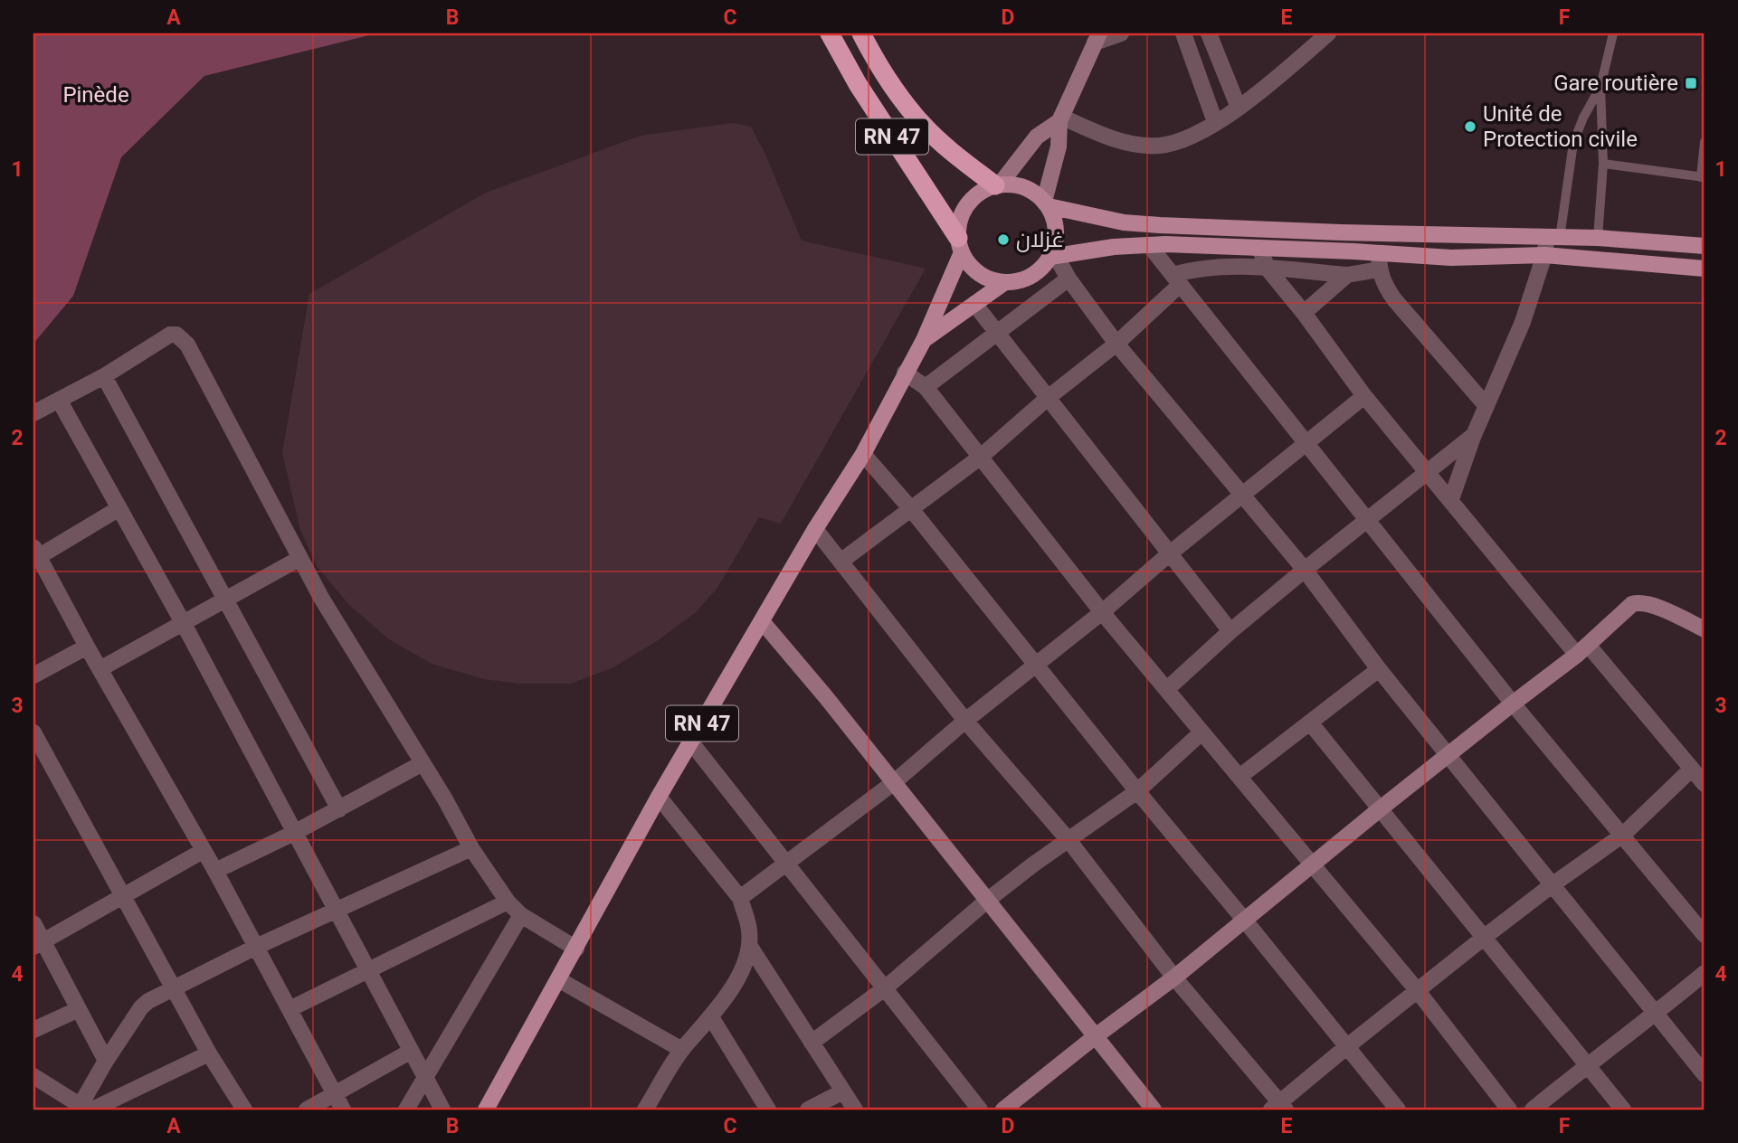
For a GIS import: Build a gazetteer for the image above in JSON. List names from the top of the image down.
{
  "streets": {
    "highway": ["RN 47"]
  },
  "parks": ["Pinède"],
  "places": {
    "transit": ["Gare routière"],
    "other": ["Unité de Protection civile", "غزلان"]
  },
  "grid": {
    "columns": [
      "A",
      "B",
      "C",
      "D",
      "E",
      "F"
    ],
    "rows": [
      "1",
      "2",
      "3",
      "4"
    ]
  }
}
